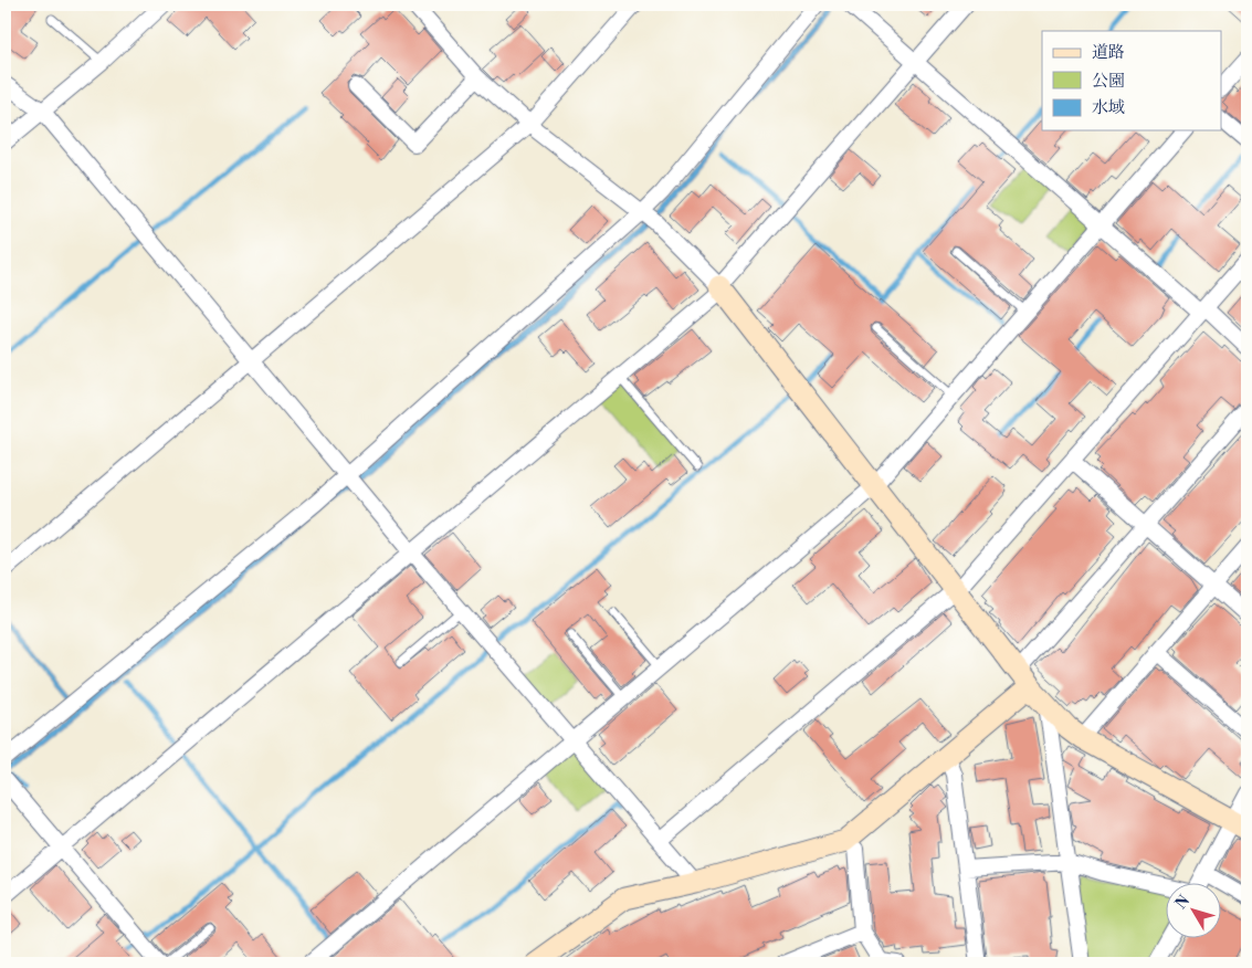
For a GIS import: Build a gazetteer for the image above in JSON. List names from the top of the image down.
{
  "legend": ["道路", "公園", "水域"],
  "north": "top left"
}
